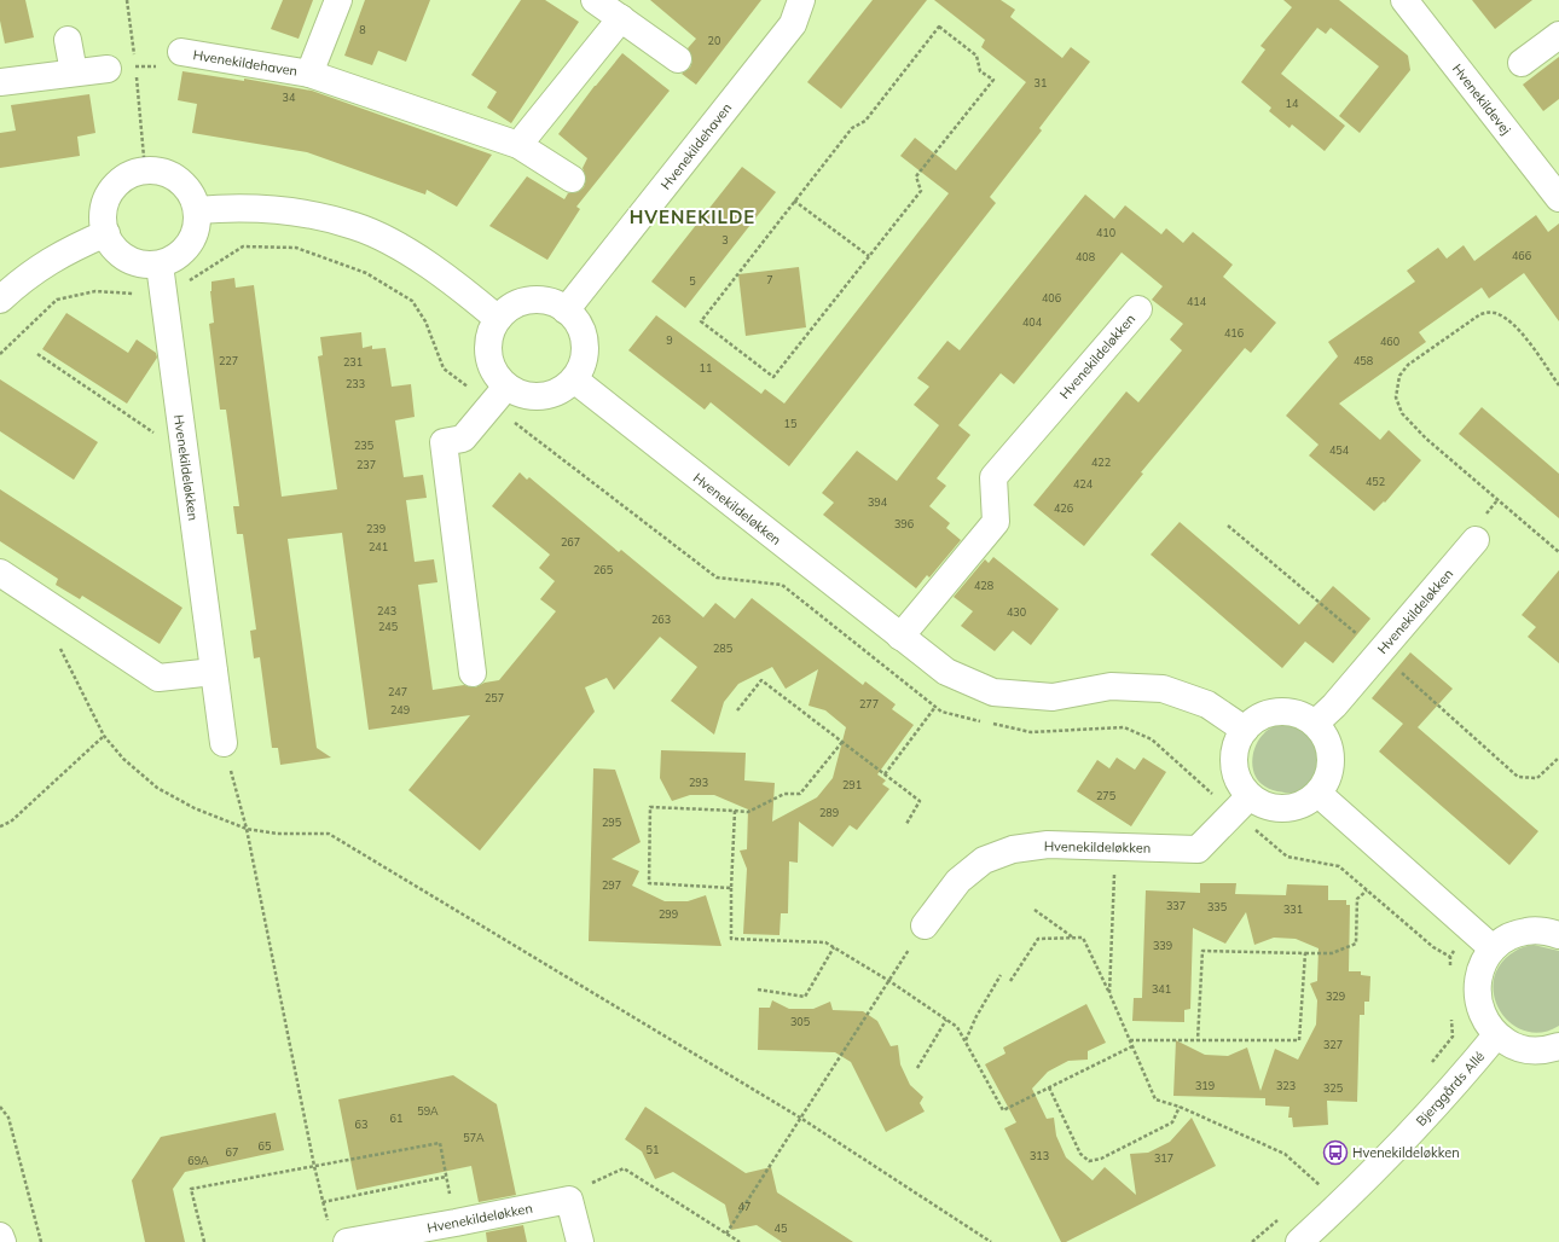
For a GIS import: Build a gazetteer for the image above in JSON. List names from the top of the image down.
{
  "streets": {
    "street": [
      "Hvenekildehaven",
      "Hvenekildevej",
      "Hvenekildeløkken",
      "Bjerggårds Allé"
    ]
  },
  "crossings": [
    ["Hvenekildehaven", "Hvenekildeløkken"]
  ],
  "districts": ["HVENEKILDE"],
  "places": {
    "bus stop": ["Hvenekildeløkken"]
  },
  "house_numbers": [
    "8",
    "20",
    "31",
    "34",
    "14",
    "410",
    "3",
    "466",
    "408",
    "7",
    "5",
    "406",
    "414",
    "404",
    "416",
    "9",
    "460",
    "227",
    "458",
    "231",
    "11",
    "233",
    "15",
    "235",
    "454",
    "422",
    "237",
    "452",
    "424",
    "394",
    "426",
    "396",
    "239",
    "267",
    "241",
    "265",
    "428",
    "243",
    "430",
    "263",
    "245",
    "285",
    "247",
    "257",
    "277",
    "249",
    "293",
    "291",
    "275",
    "289",
    "295",
    "297",
    "337",
    "335",
    "331",
    "299",
    "339",
    "341",
    "329",
    "305",
    "327",
    "319",
    "323",
    "325",
    "59A",
    "61",
    "63",
    "57A",
    "65",
    "51",
    "67",
    "313",
    "317",
    "69A",
    "47",
    "45"
  ]
}
